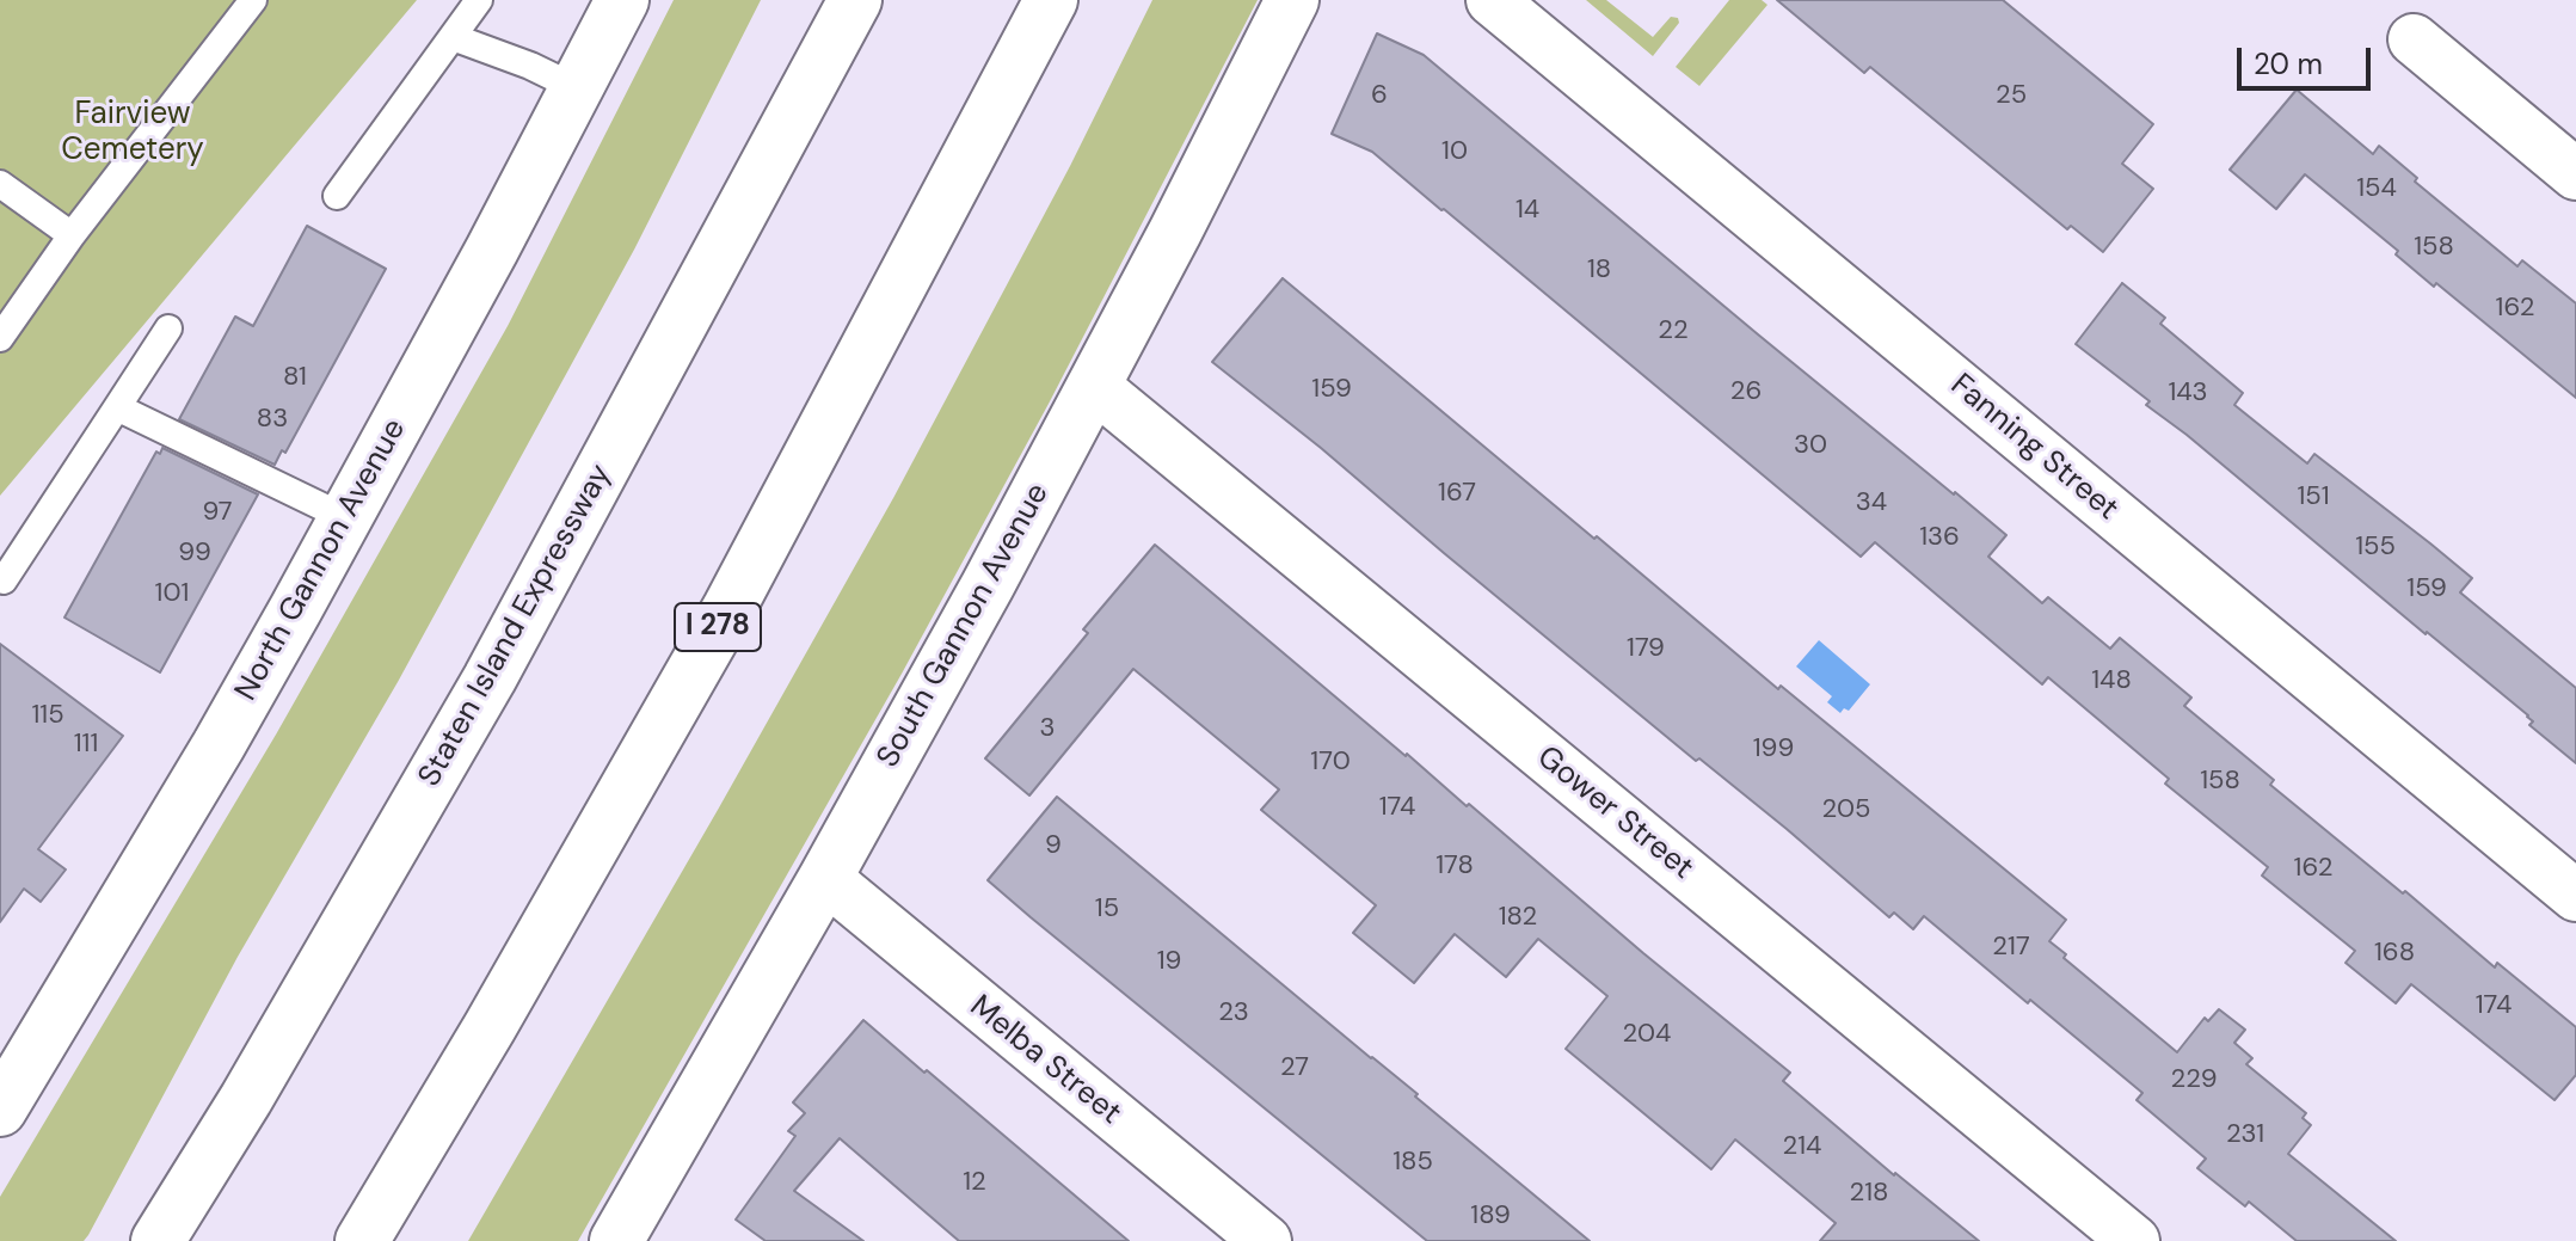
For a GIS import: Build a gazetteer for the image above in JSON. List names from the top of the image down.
{
  "streets": {
    "main road": [
      "North Gannon Avenue",
      "Staten Island Expressway",
      "South Gannon Avenue",
      "I 278"
    ],
    "street": ["Fanning Street", "Gower Street", "Melba Street"]
  },
  "crossings": [
    ["South Gannon Avenue", "Gower Street"],
    ["South Gannon Avenue", "Melba Street"]
  ],
  "parks": ["Fairview Cemetery"],
  "house_numbers": [
    "6",
    "25",
    "10",
    "154",
    "14",
    "158",
    "18",
    "162",
    "22",
    "81",
    "159",
    "26",
    "143",
    "83",
    "30",
    "167",
    "151",
    "34",
    "97",
    "136",
    "155",
    "99",
    "159",
    "101",
    "179",
    "148",
    "115",
    "3",
    "111",
    "199",
    "170",
    "158",
    "174",
    "205",
    "9",
    "178",
    "162",
    "15",
    "182",
    "217",
    "168",
    "19",
    "174",
    "23",
    "204",
    "27",
    "229",
    "231",
    "214",
    "185",
    "12",
    "218",
    "189"
  ],
  "scale_bar": "20 m"
}
